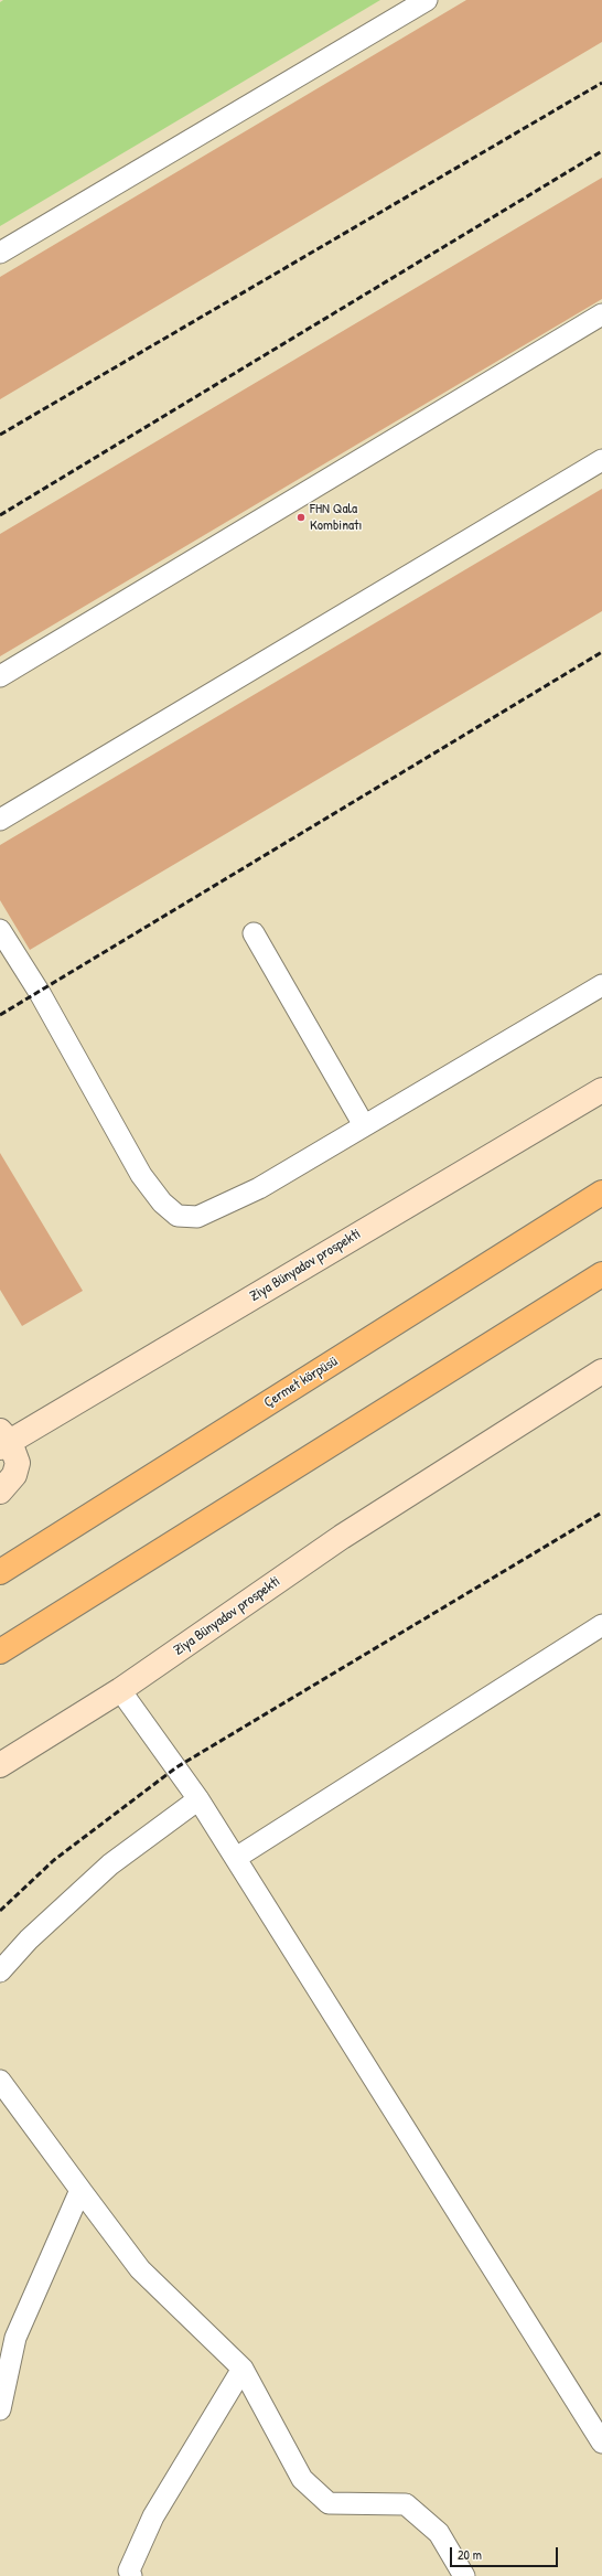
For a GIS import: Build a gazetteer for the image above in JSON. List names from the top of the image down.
{
  "streets": {
    "main road": ["Ziya Bünyadov prospekti", "Çermet körpüsü"]
  },
  "places": ["FHN Qala Kombinatı"],
  "scale_bar": "20 m"
}
